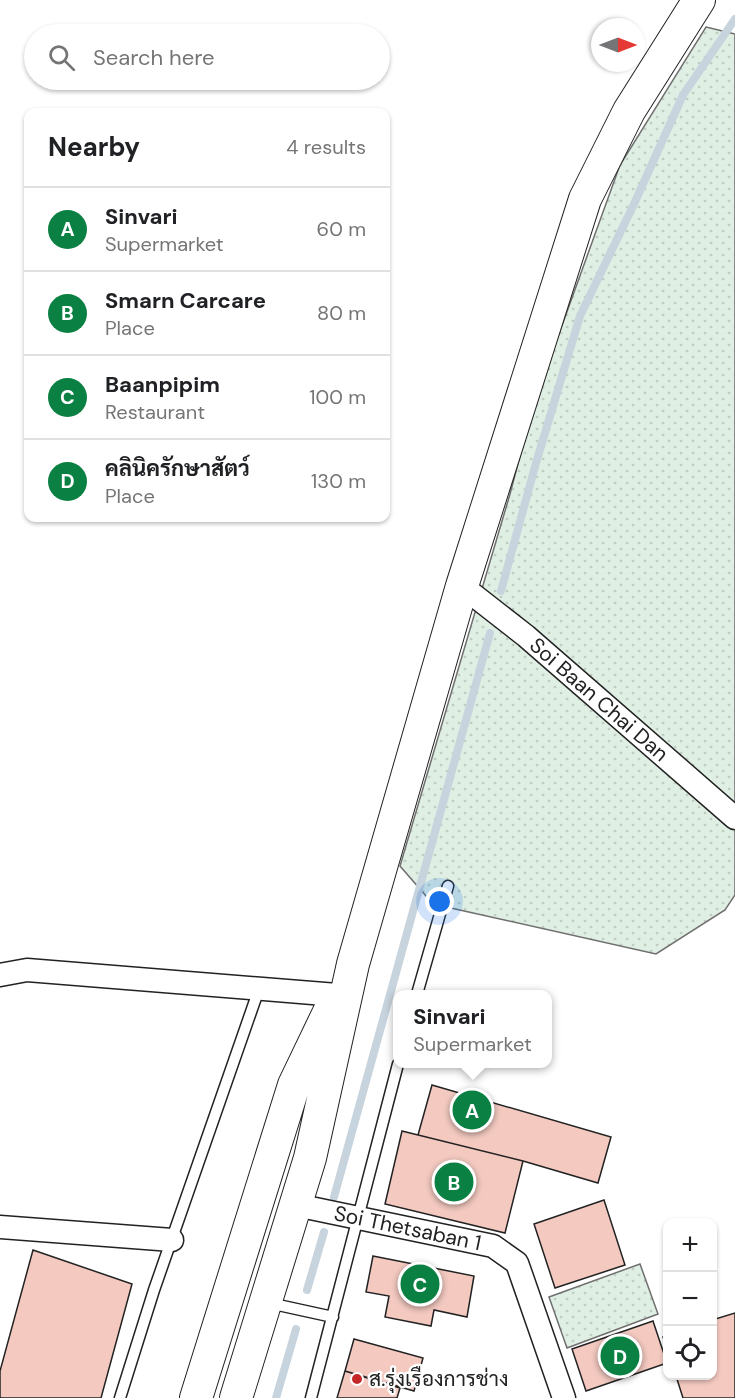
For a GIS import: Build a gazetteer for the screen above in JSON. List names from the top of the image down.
{
  "streets": {
    "street": ["Soi Baan Chai Dan", "Soi Thetsaban 1"]
  },
  "places": ["ส.รุ่งเรืองการช่าง"],
  "north": "right",
  "page": {
    "search": "Search here",
    "heading": ["Nearby", "4 results"],
    "list": [
      {
        "mark": "A",
        "name": "Sinvari",
        "note": "Supermarket",
        "value": "60 m"
      },
      {
        "mark": "B",
        "name": "Smarn Carcare",
        "note": "Place",
        "value": "80 m"
      },
      {
        "mark": "C",
        "name": "Baanpipim",
        "note": "Restaurant",
        "value": "100 m"
      },
      {
        "mark": "D",
        "name": "คลินิครักษาสัตว์",
        "note": "Place",
        "value": "130 m"
      }
    ],
    "popup": ["Sinvari", "Supermarket"],
    "pins": [
      "A",
      "B",
      "C",
      "D"
    ],
    "map_buttons": ["+", "−"]
  }
}
